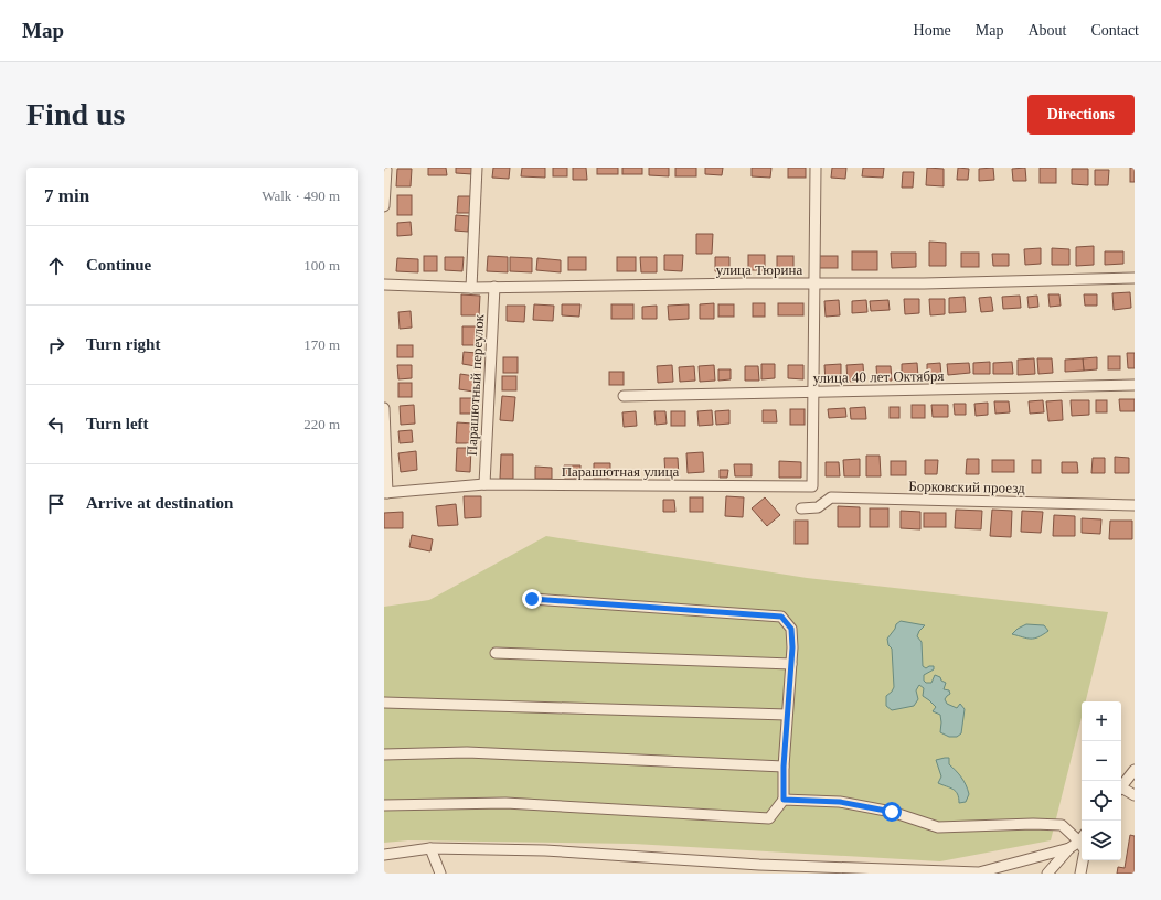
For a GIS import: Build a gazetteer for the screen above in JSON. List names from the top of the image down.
{
  "streets": {
    "street": [
      "улица Тюрина",
      "улица 40 лет Октября",
      "Парашютный переулок",
      "Парашютная улица",
      "Борковский проезд"
    ]
  },
  "crossings": [
    ["улица Тюрина", "Парашютный переулок"],
    ["улица 40 лет Октября", "Парашютная улица"],
    ["Парашютный переулок", "Парашютная улица"]
  ],
  "page": {
    "header": "Map",
    "nav": [
      "Home",
      "Map",
      "About",
      "Contact"
    ],
    "buttons": "Directions",
    "title": "Find us",
    "heading": ["7 min", "Walk · 490 m"],
    "list": [
      ["Continue", "100 m"],
      ["Turn right", "170 m"],
      ["Turn left", "220 m"],
      "Arrive at destination"
    ],
    "map_buttons": ["+", "−"]
  }
}
